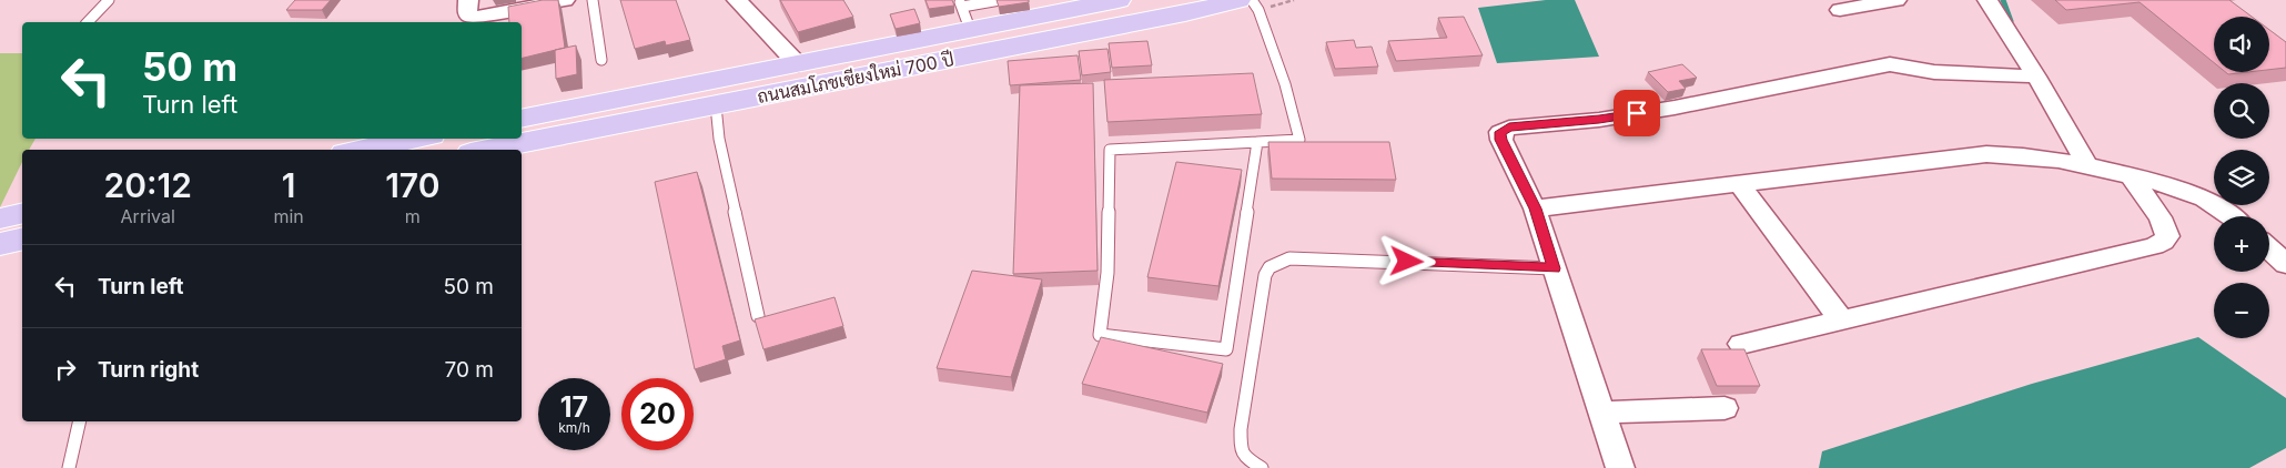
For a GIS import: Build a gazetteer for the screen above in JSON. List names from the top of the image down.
{
  "streets": {
    "main road": ["ถนนสมโภชเชียงใหม่ 700 ปี"]
  },
  "page": {
    "map_buttons": ["+", "−"],
    "turn": ["50 m", "Turn left"],
    "eta": [
      "20:12",
      "Arrival",
      "1",
      "min",
      "170",
      "m"
    ],
    "list": [
      {
        "name": "Turn left",
        "value": "50 m"
      },
      {
        "name": "Turn right",
        "value": "70 m"
      }
    ],
    "speed": "17 km/h",
    "limit": "20"
  }
}
